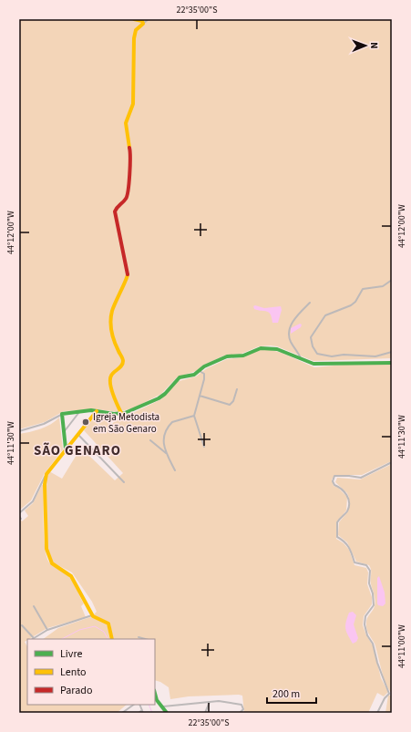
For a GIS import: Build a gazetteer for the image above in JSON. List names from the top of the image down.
{
  "districts": ["SÃO GENARO"],
  "places": ["Igreja Metodista em São Genaro"],
  "legend": ["Livre", "Lento", "Parado"],
  "scale_bar": "200 m",
  "north": "right",
  "coordinates": [
    "22°35'00\"S",
    "44°12'00\"W",
    "44°11'30\"W",
    "44°11'00\"W"
  ]
}
